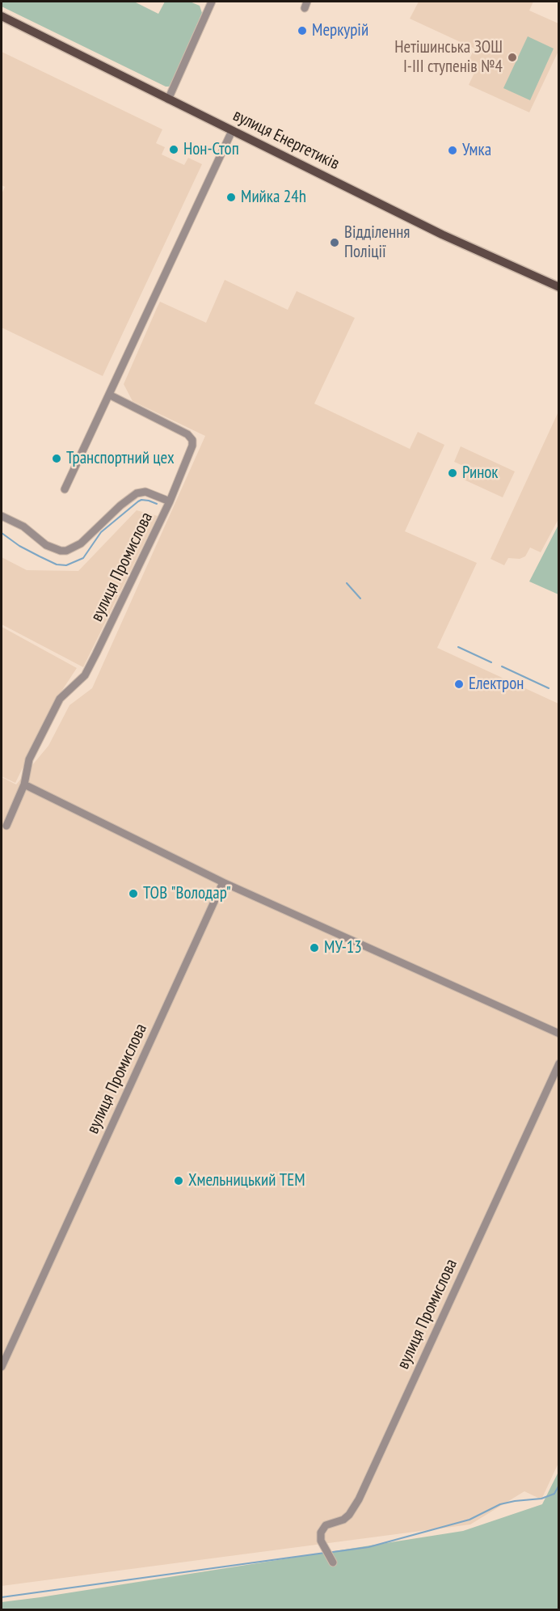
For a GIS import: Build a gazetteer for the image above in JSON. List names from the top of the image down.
{
  "streets": {
    "main road": ["вулиця Енергетиків"],
    "street": ["вулиця Промислова"]
  },
  "places": [
    "Меркурій",
    "Нетішинська ЗОШ І-ІІІ ступенів №4",
    "Нон-Стоп",
    "Умка",
    "Мийка 24һ",
    "Відділення Поліції",
    "Транспортний цех",
    "Ринок",
    "Електрон",
    "ТОВ \"Володар\"",
    "МУ-13",
    "Хмельницький ТЕМ"
  ]
}
